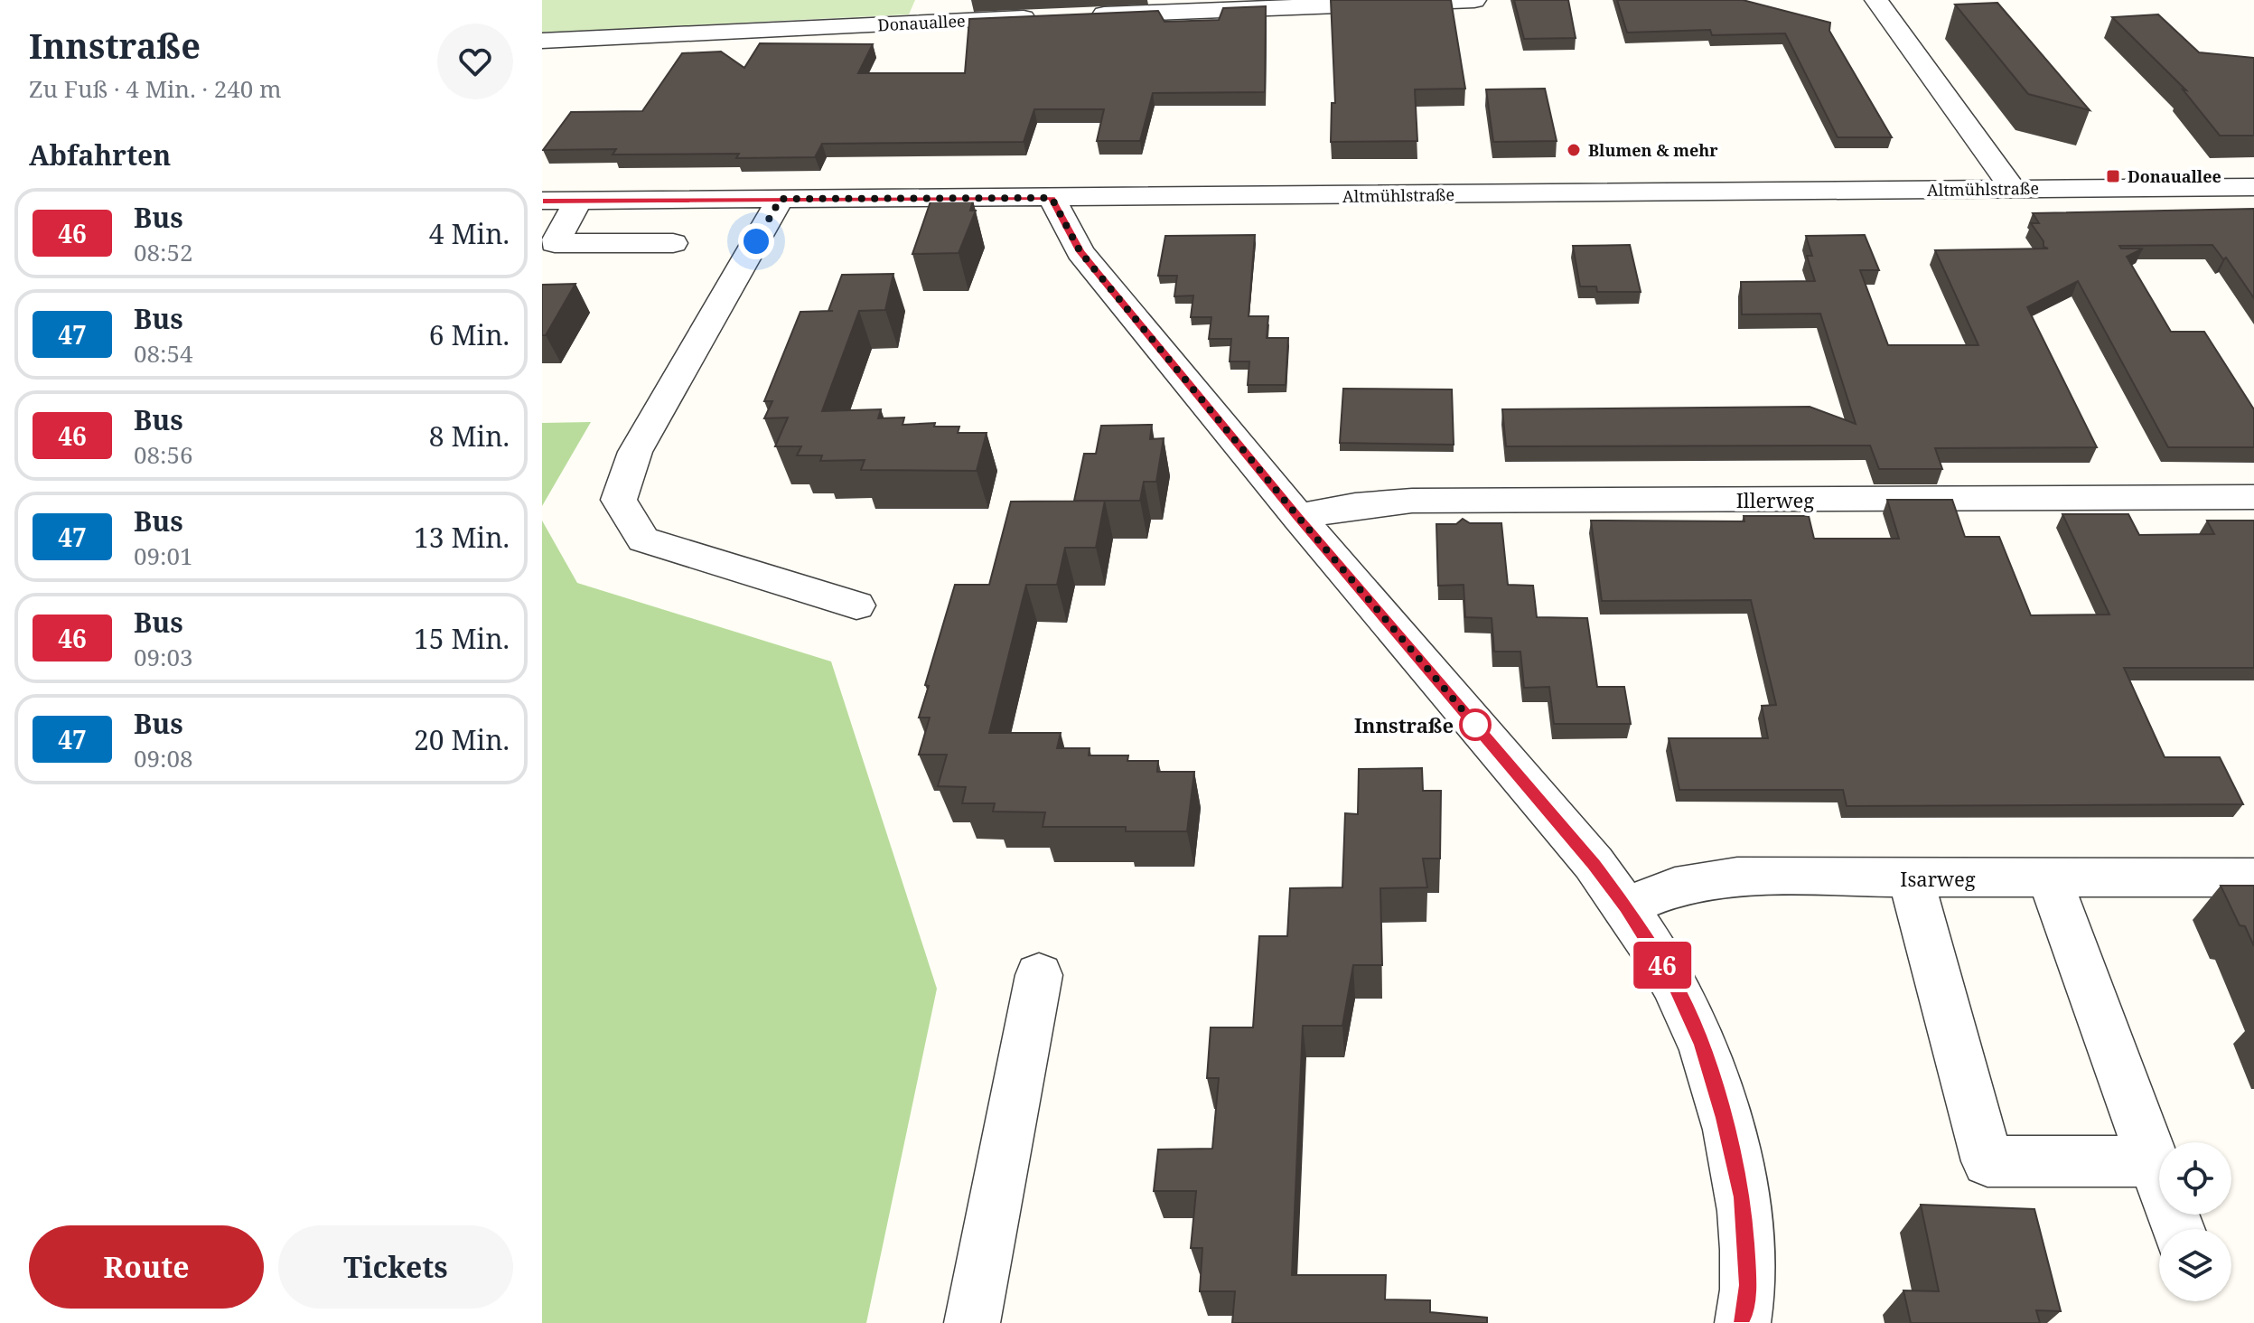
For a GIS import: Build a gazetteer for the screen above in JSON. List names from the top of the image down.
{
  "streets": {
    "street": [
      "Donauallee",
      "Altmühlstraße",
      "Illerweg",
      "Isarweg"
    ]
  },
  "places": {
    "other": ["Blumen & mehr", "Innstraße"],
    "transit": ["Donauallee"]
  },
  "lines": ["bus line 46"],
  "page": {
    "heading": [
      ["Innstraße", "Zu Fuß · 4 Min. · 240 m"],
      "Abfahrten"
    ],
    "on_map": "46",
    "list": [
      {
        "mark": "46",
        "name": "Bus",
        "note": "08:52",
        "value": "4 Min."
      },
      {
        "mark": "47",
        "name": "Bus",
        "note": "08:54",
        "value": "6 Min."
      },
      {
        "mark": "46",
        "name": "Bus",
        "note": "08:56",
        "value": "8 Min."
      },
      {
        "mark": "47",
        "name": "Bus",
        "note": "09:01",
        "value": "13 Min."
      },
      {
        "mark": "46",
        "name": "Bus",
        "note": "09:03",
        "value": "15 Min."
      },
      {
        "mark": "47",
        "name": "Bus",
        "note": "09:08",
        "value": "20 Min."
      }
    ],
    "buttons": ["Route", "Tickets"]
  }
}
